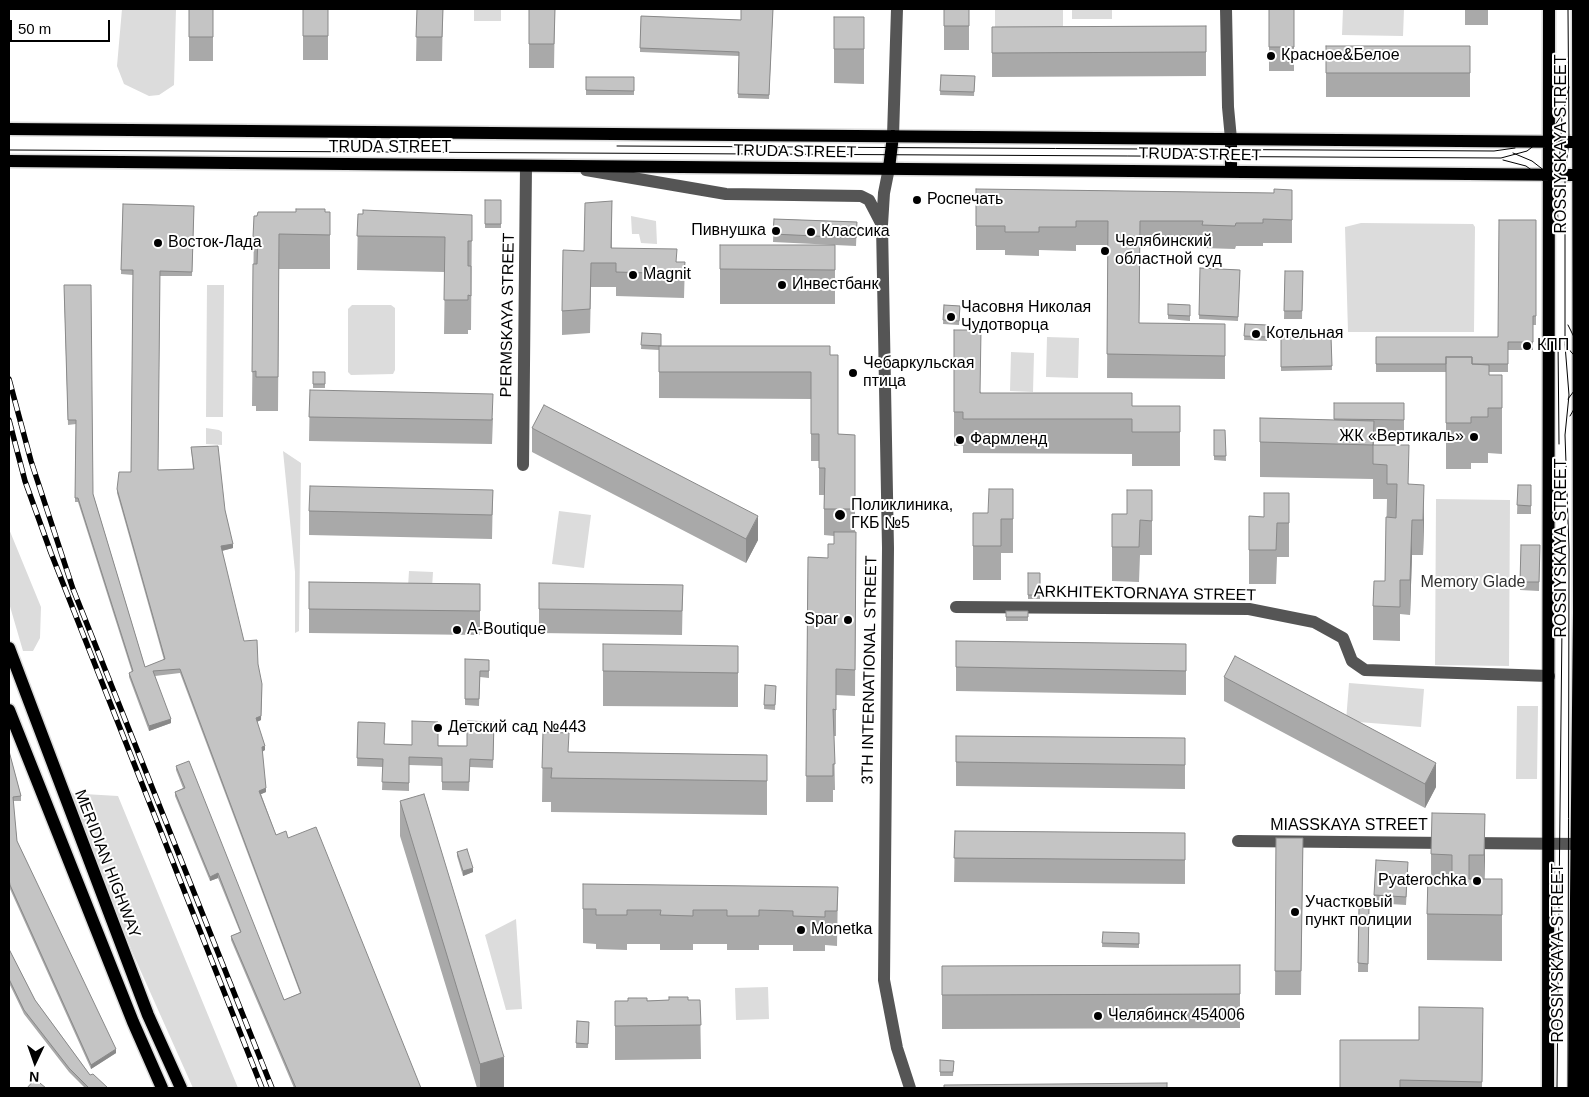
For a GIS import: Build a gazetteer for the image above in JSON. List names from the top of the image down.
{
  "streets": {
    "main road": [
      "ROSSIYSKAYA STREET",
      "TRUDA STREET",
      "3TH INTERNATIONAL STREET",
      "MERIDIAN HIGHWAY"
    ],
    "street": ["PERMSKAYA STREET", "ARKHITEKTORNAYA STREET", "MIASSKAYA STREET"]
  },
  "crossings": [
    ["ROSSIYSKAYA STREET", "TRUDA STREET"],
    ["ROSSIYSKAYA STREET", "ARKHITEKTORNAYA STREET"],
    ["ROSSIYSKAYA STREET", "MIASSKAYA STREET"],
    ["TRUDA STREET", "PERMSKAYA STREET"],
    ["TRUDA STREET", "3TH INTERNATIONAL STREET"]
  ],
  "parks": ["Memory Glade"],
  "places": [
    "Красное&Белое",
    "Роспечать",
    "Пивнушка",
    "Классика",
    "Восток-Лада",
    "Челябинский областной суд",
    "Magnit",
    "Инвестбанк",
    "Часовня Николая Чудотворца",
    "Котельная",
    "КПП",
    "Чебаркульская птица",
    "ЖК «Вертикаль»",
    "Фармленд",
    "Поликлиника, ГКБ №5",
    "Spar",
    "A-Boutique",
    "Детский сад №443",
    "Pyaterochka",
    "Участковый пункт полиции",
    "Monetka",
    "Челябинск 454006"
  ],
  "scale_bar": "50 m",
  "north": "bottom"
}
